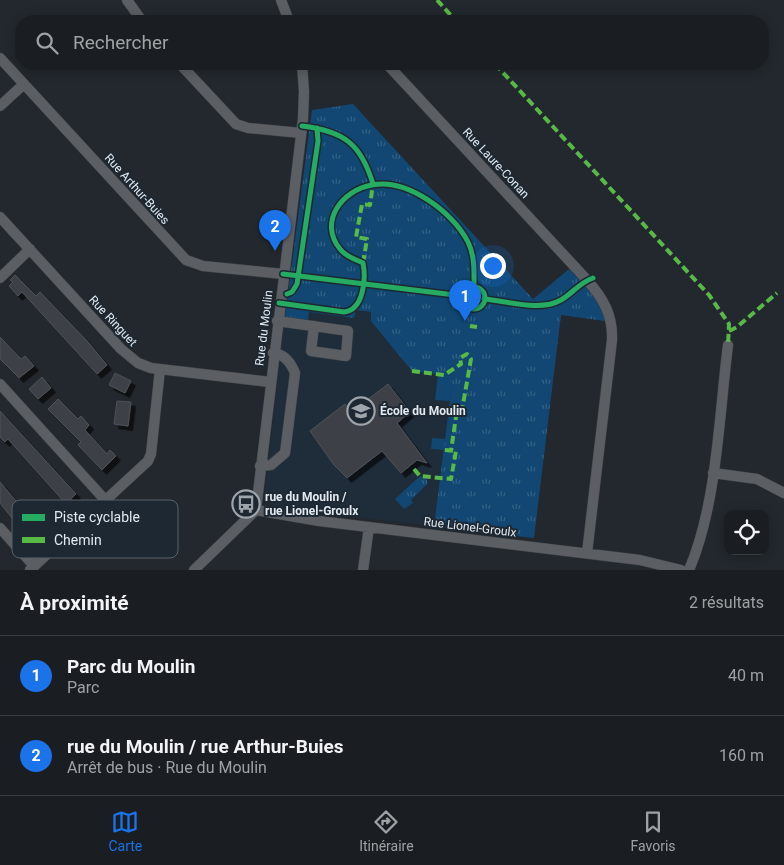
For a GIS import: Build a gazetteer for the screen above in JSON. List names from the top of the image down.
{
  "streets": {
    "street": [
      "Rue Laure-Conan",
      "Rue Arthur-Buies",
      "Rue Ringuet",
      "Rue du Moulin",
      "Rue Lionel-Groulx"
    ]
  },
  "crossings": [
    ["Rue Laure-Conan", "Rue Lionel-Groulx"],
    ["Rue Arthur-Buies", "Rue du Moulin"],
    ["Rue Ringuet", "Rue du Moulin"],
    ["Rue du Moulin", "Rue Lionel-Groulx"]
  ],
  "places": {
    "school or university": ["École du Moulin"],
    "bus stop": ["rue du Moulin / rue Lionel-Groulx"]
  },
  "legend": ["Piste cyclable", "Chemin"],
  "page": {
    "search": "Rechercher",
    "pins": ["2", "1"],
    "heading": ["À proximité", "2 résultats"],
    "list": [
      {
        "mark": "1",
        "name": "Parc du Moulin",
        "note": "Parc",
        "value": "40 m"
      },
      {
        "mark": "2",
        "name": "rue du Moulin / rue Arthur-Buies",
        "note": "Arrêt de bus · Rue du Moulin",
        "value": "160 m"
      }
    ],
    "nav": ["Carte", "Itinéraire", "Favoris"]
  }
}
